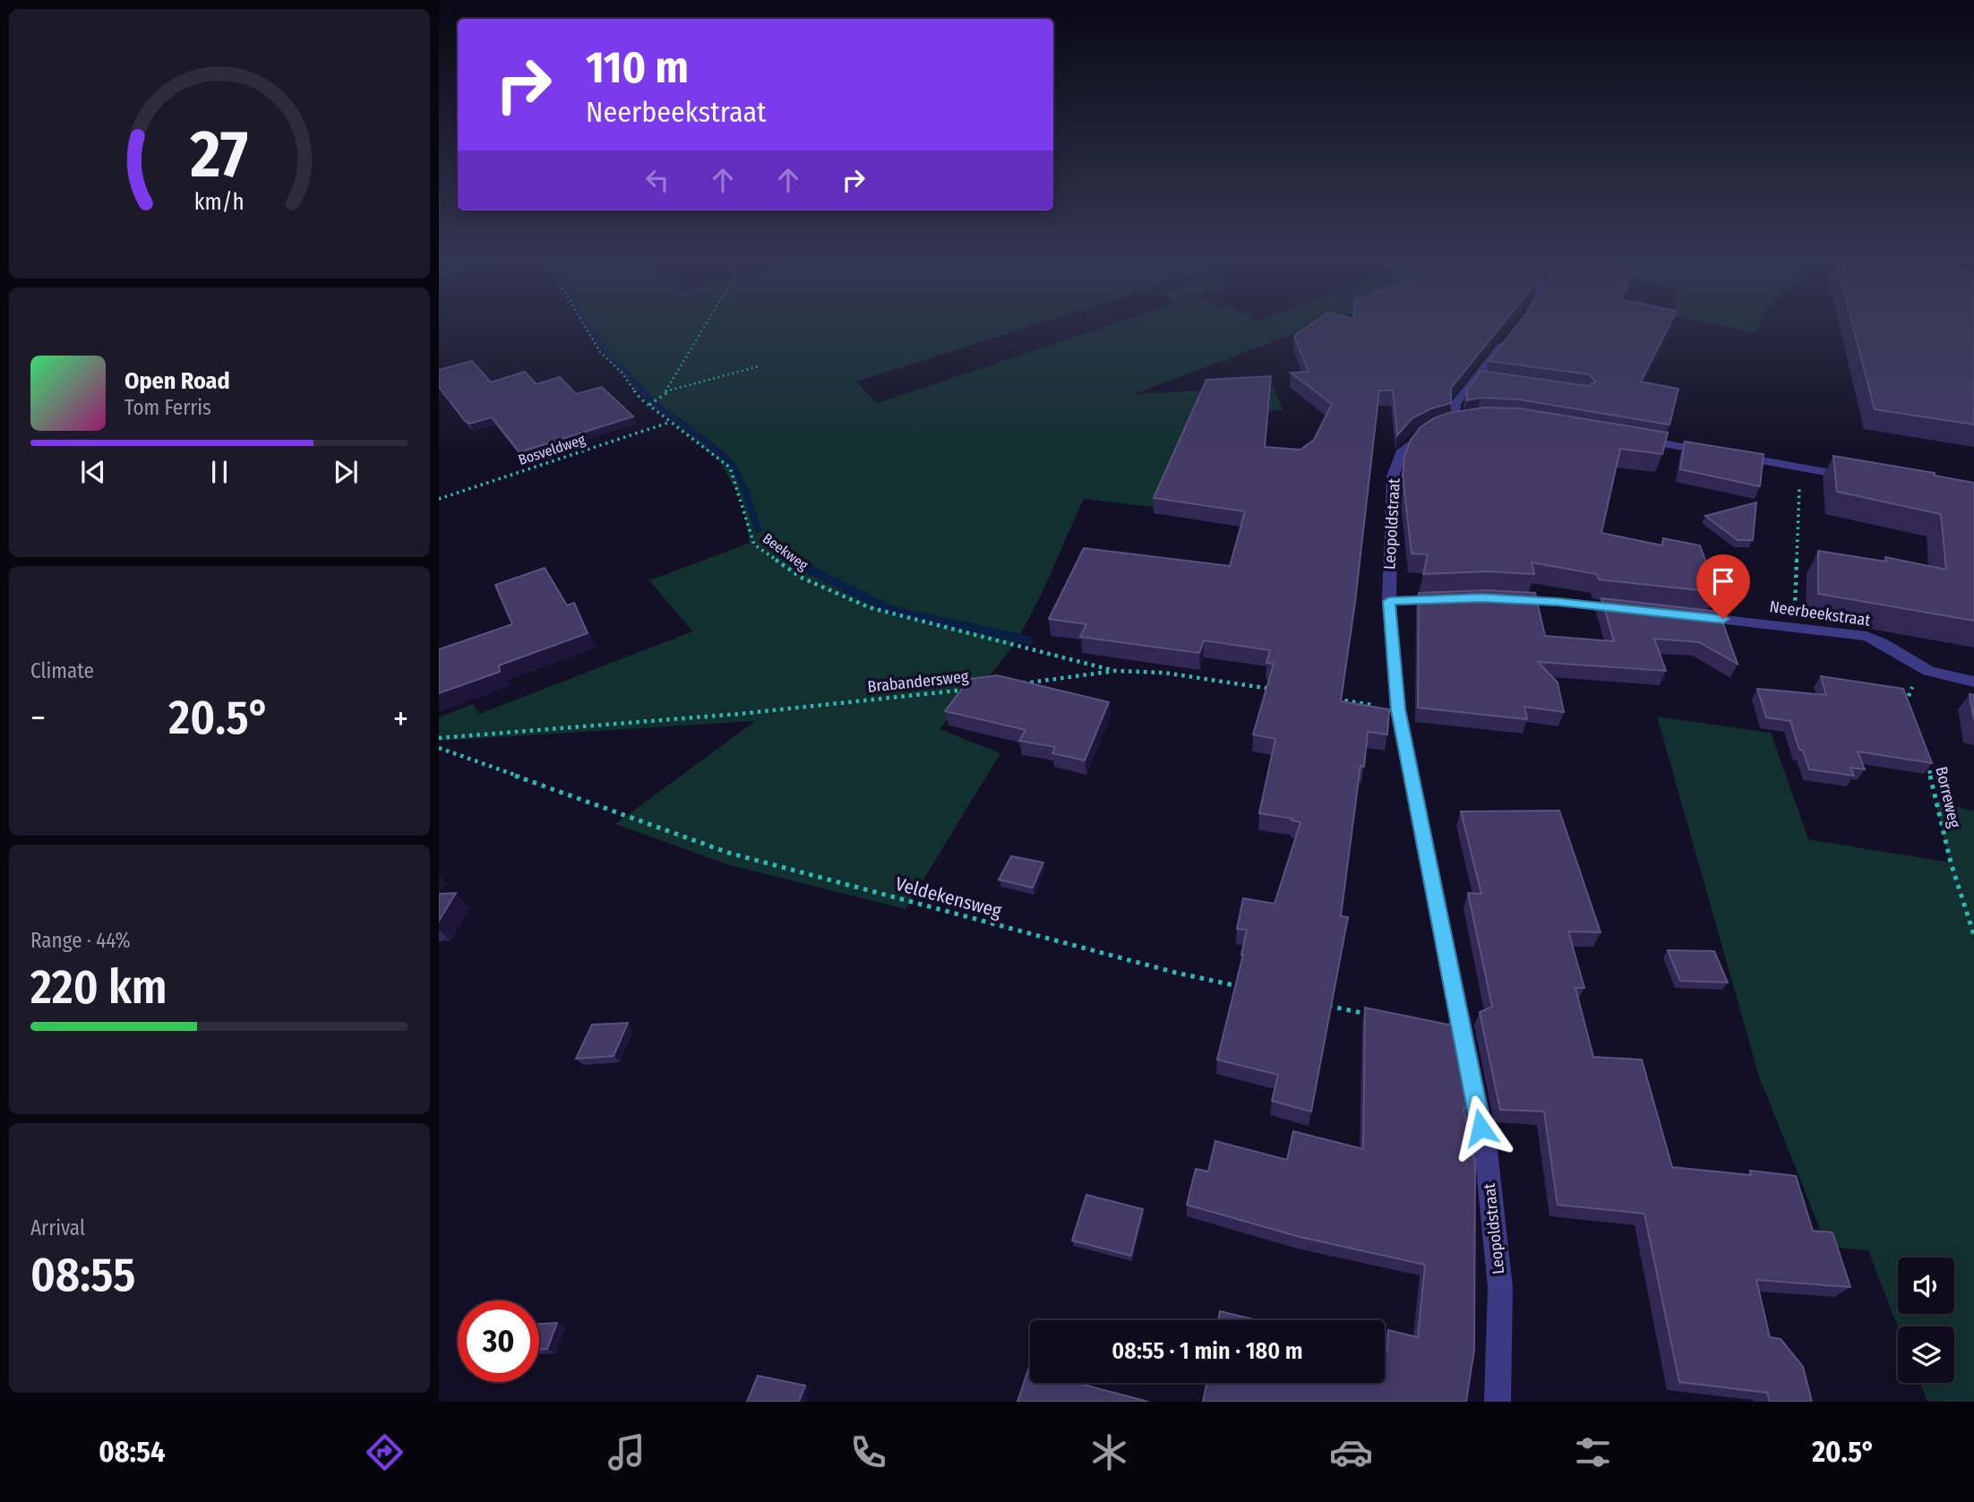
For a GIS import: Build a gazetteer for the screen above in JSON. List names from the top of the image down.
{
  "streets": {
    "street": ["Leopoldstraat", "Neerbeekstraat"],
    "path": [
      "Bosveldweg",
      "Beekweg",
      "Brabandersweg",
      "Borreweg",
      "Veldekensweg"
    ]
  },
  "crossings": [
    ["Bosveldweg", "Beekweg"]
  ],
  "page": {
    "turn": ["110 m", "Neerbeekstraat"],
    "song": ["Open Road", "Tom Ferris"],
    "tile": [
      "Climate",
      ["Range · 44%", "220 km"],
      ["Arrival", "08:55"]
    ],
    "heat": ["−", "20.5°", "+"],
    "limit": "30",
    "trip": "08:55 · 1 min · 180 m",
    "tabs": ["08:54", "20.5°"],
    "gauge": ["27", "km/h"]
  }
}
